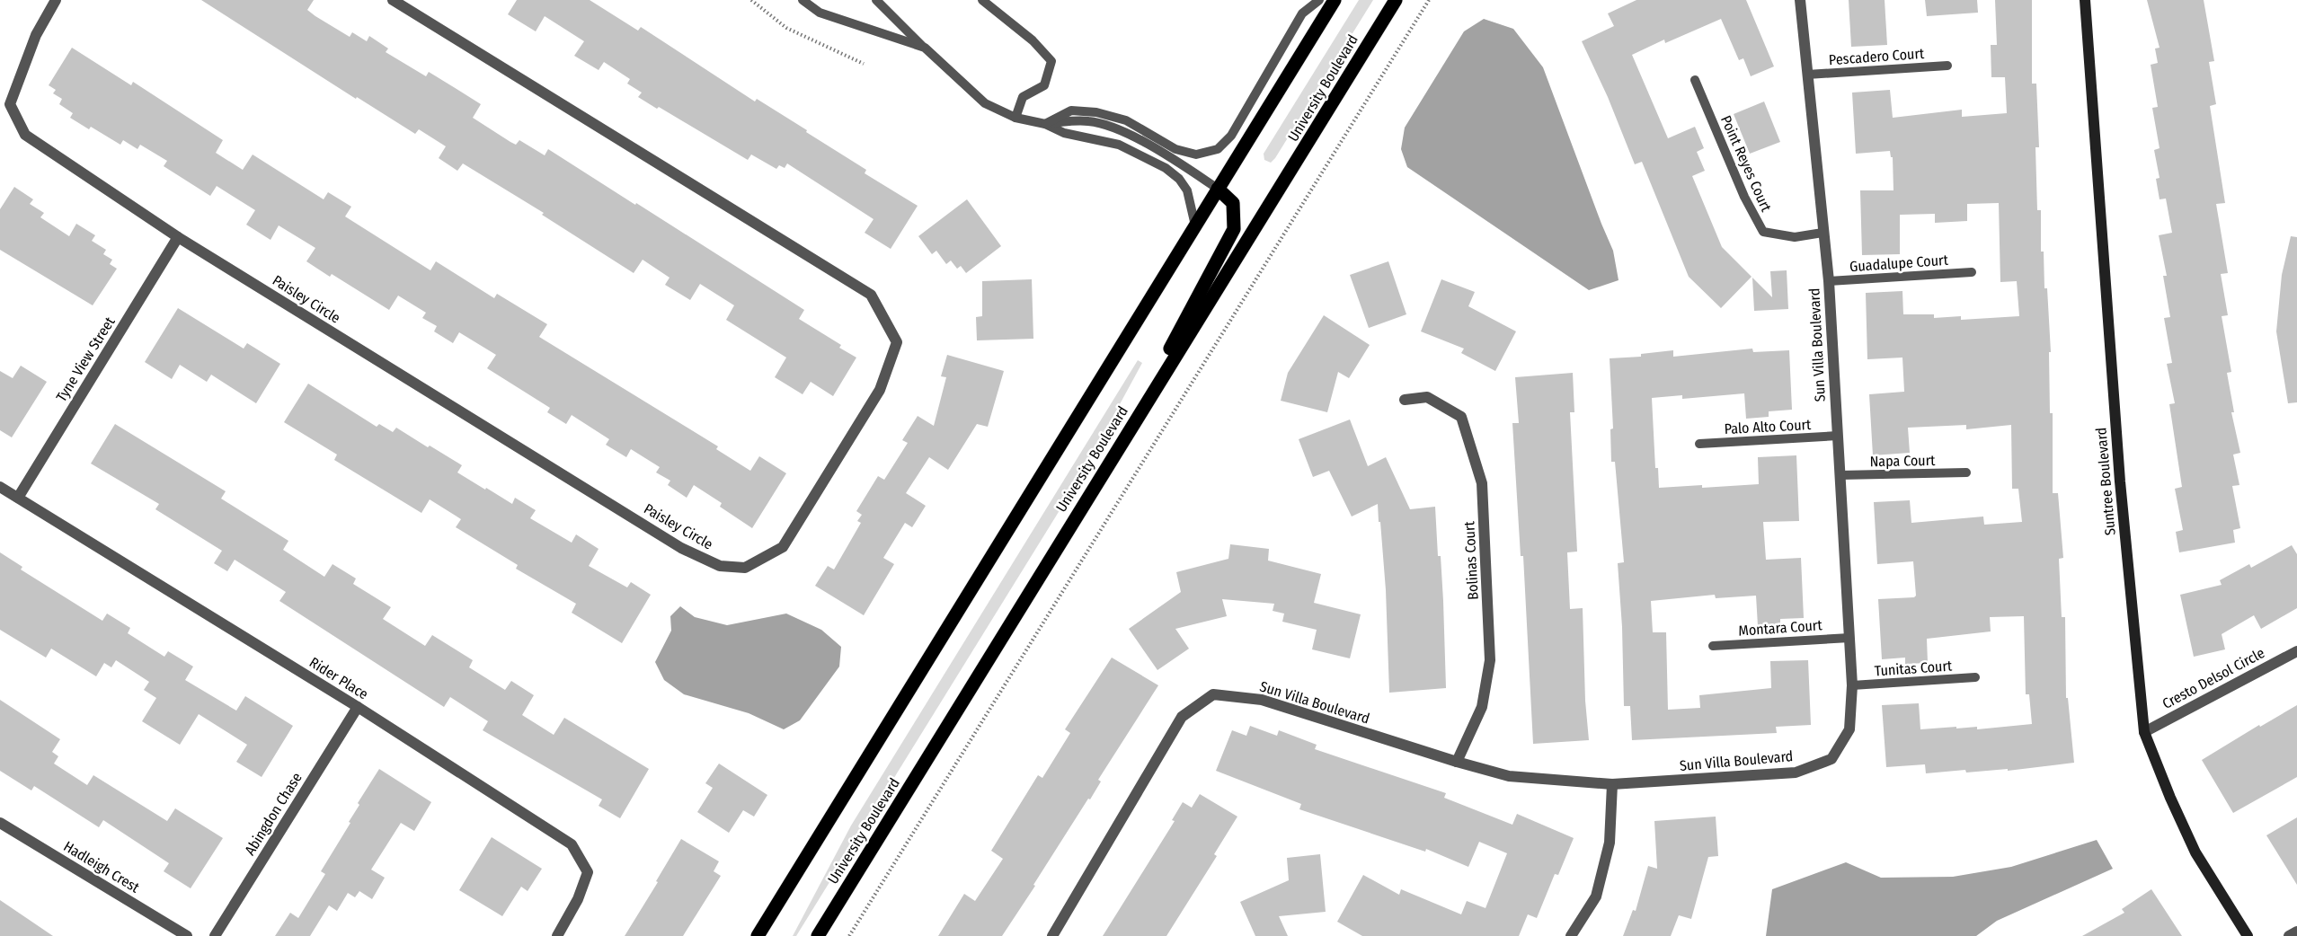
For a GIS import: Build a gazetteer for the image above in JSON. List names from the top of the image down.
{
  "streets": {
    "main road": ["University Boulevard"],
    "street": [
      "Paisley Circle",
      "Sun Villa Boulevard",
      "Tyne View Street",
      "Suntree Boulevard",
      "Bolinas Court",
      "Rider Place",
      "Cresto Delsol Circle",
      "Abingdon Chase",
      "Hadleigh Crest"
    ],
    "lane": [
      "Pescadero Court",
      "Point Reyes Court",
      "Guadalupe Court",
      "Palo Alto Court",
      "Napa Court",
      "Montara Court",
      "Tunitas Court"
    ]
  },
  "crossings": [
    ["Pescadero Court", "Sun Villa Boulevard"],
    ["Point Reyes Court", "Sun Villa Boulevard"],
    ["Guadalupe Court", "Sun Villa Boulevard"],
    ["Paisley Circle", "Tyne View Street"],
    ["Sun Villa Boulevard", "Palo Alto Court"],
    ["Sun Villa Boulevard", "Napa Court"],
    ["Sun Villa Boulevard", "Bolinas Court"],
    ["Sun Villa Boulevard", "Montara Court"],
    ["Sun Villa Boulevard", "Tunitas Court"],
    ["Tyne View Street", "Rider Place"],
    ["Suntree Boulevard", "Cresto Delsol Circle"],
    ["Rider Place", "Abingdon Chase"]
  ]
}
